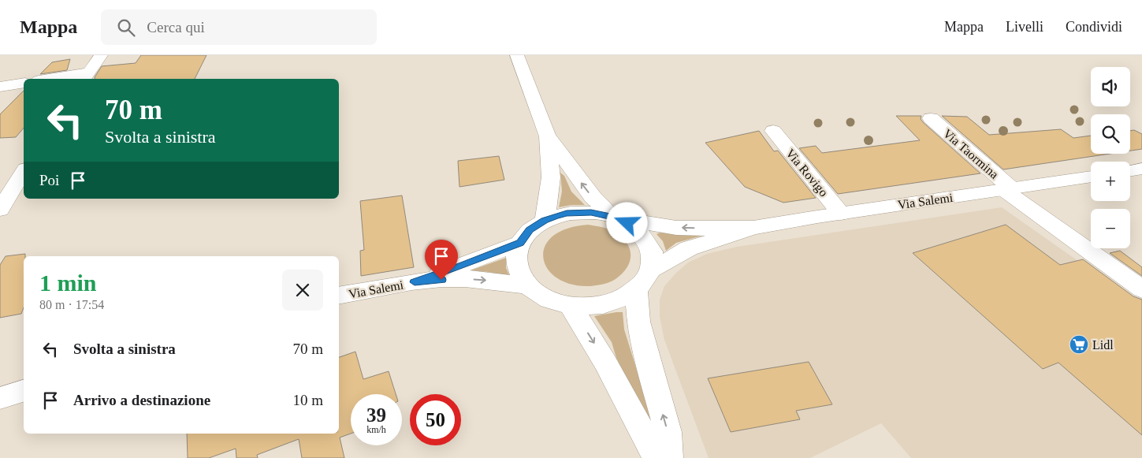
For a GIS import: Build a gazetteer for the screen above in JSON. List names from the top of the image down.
{
  "streets": {
    "main road": ["Via Taormina", "Via Rovigo", "Via Salemi"]
  },
  "crossings": [
    ["Via Taormina", "Via Salemi"],
    ["Via Rovigo", "Via Salemi"]
  ],
  "places": {
    "supermarket": ["Lidl"]
  },
  "page": {
    "header": "Mappa",
    "search": "Cerca qui",
    "nav": ["Mappa", "Livelli", "Condividi"],
    "map_buttons": ["+", "−"],
    "turn": ["70 m", "Svolta a sinistra"],
    "then": "Poi",
    "heading": ["1 min", "80 m · 17:54"],
    "list": [
      {
        "name": "Svolta a sinistra",
        "value": "70 m"
      },
      {
        "name": "Arrivo a destinazione",
        "value": "10 m"
      }
    ],
    "speed": "39 km/h",
    "limit": "50"
  }
}
